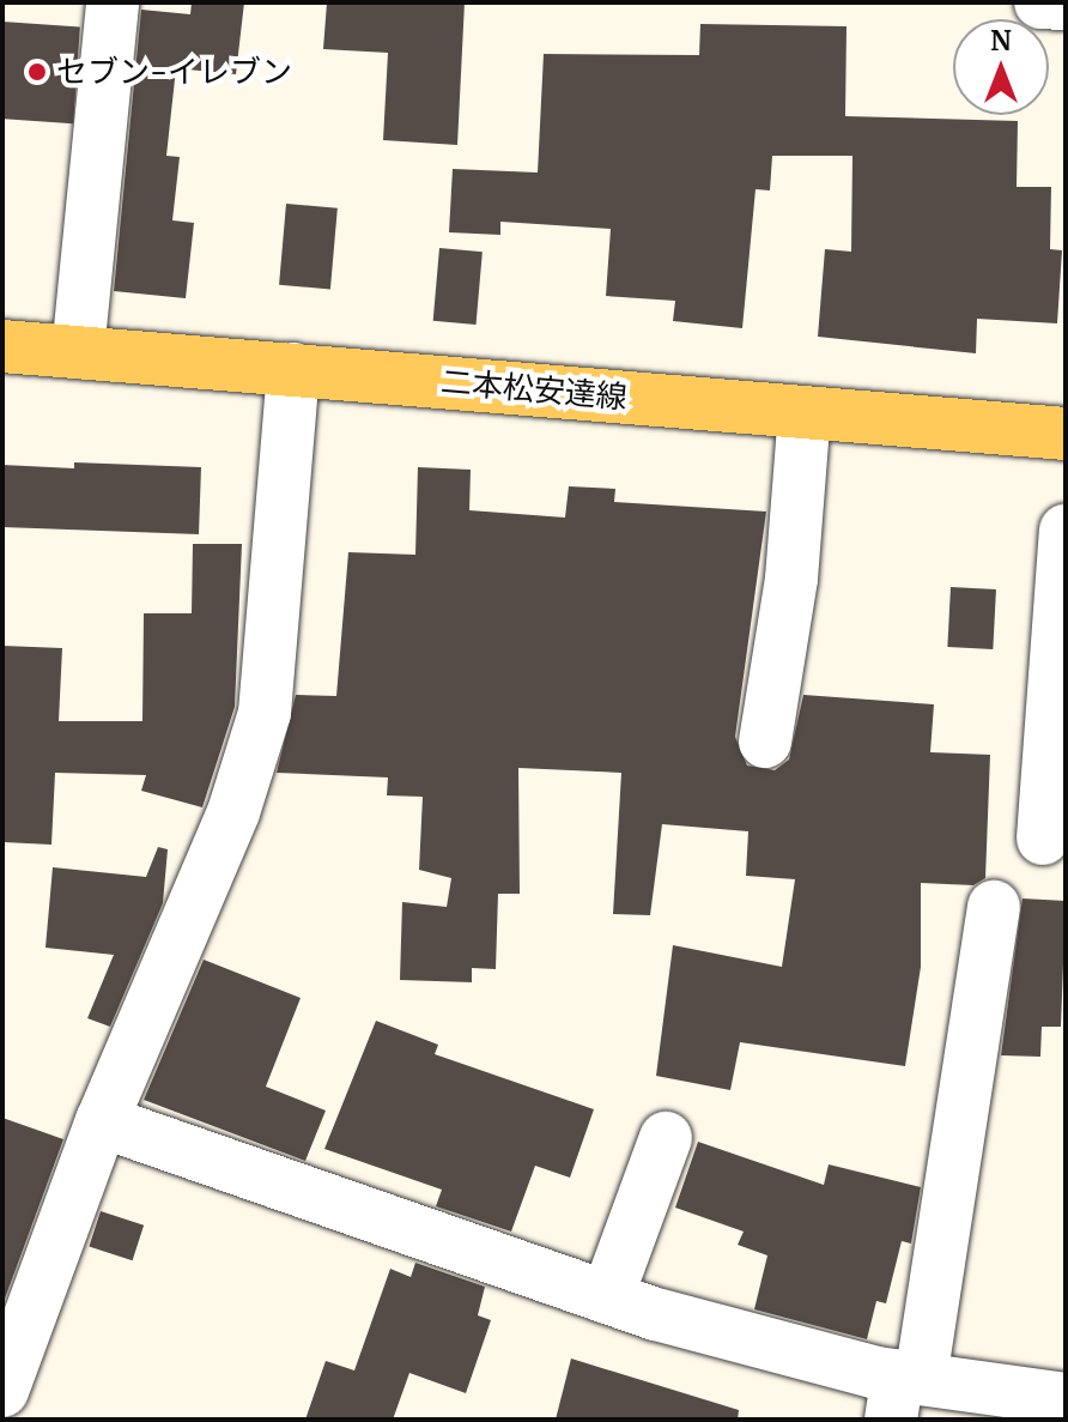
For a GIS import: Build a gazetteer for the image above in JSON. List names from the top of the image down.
{
  "streets": {
    "main road": ["二本松安達線"]
  },
  "places": ["セブン-イレブン"],
  "north": "top"
}
